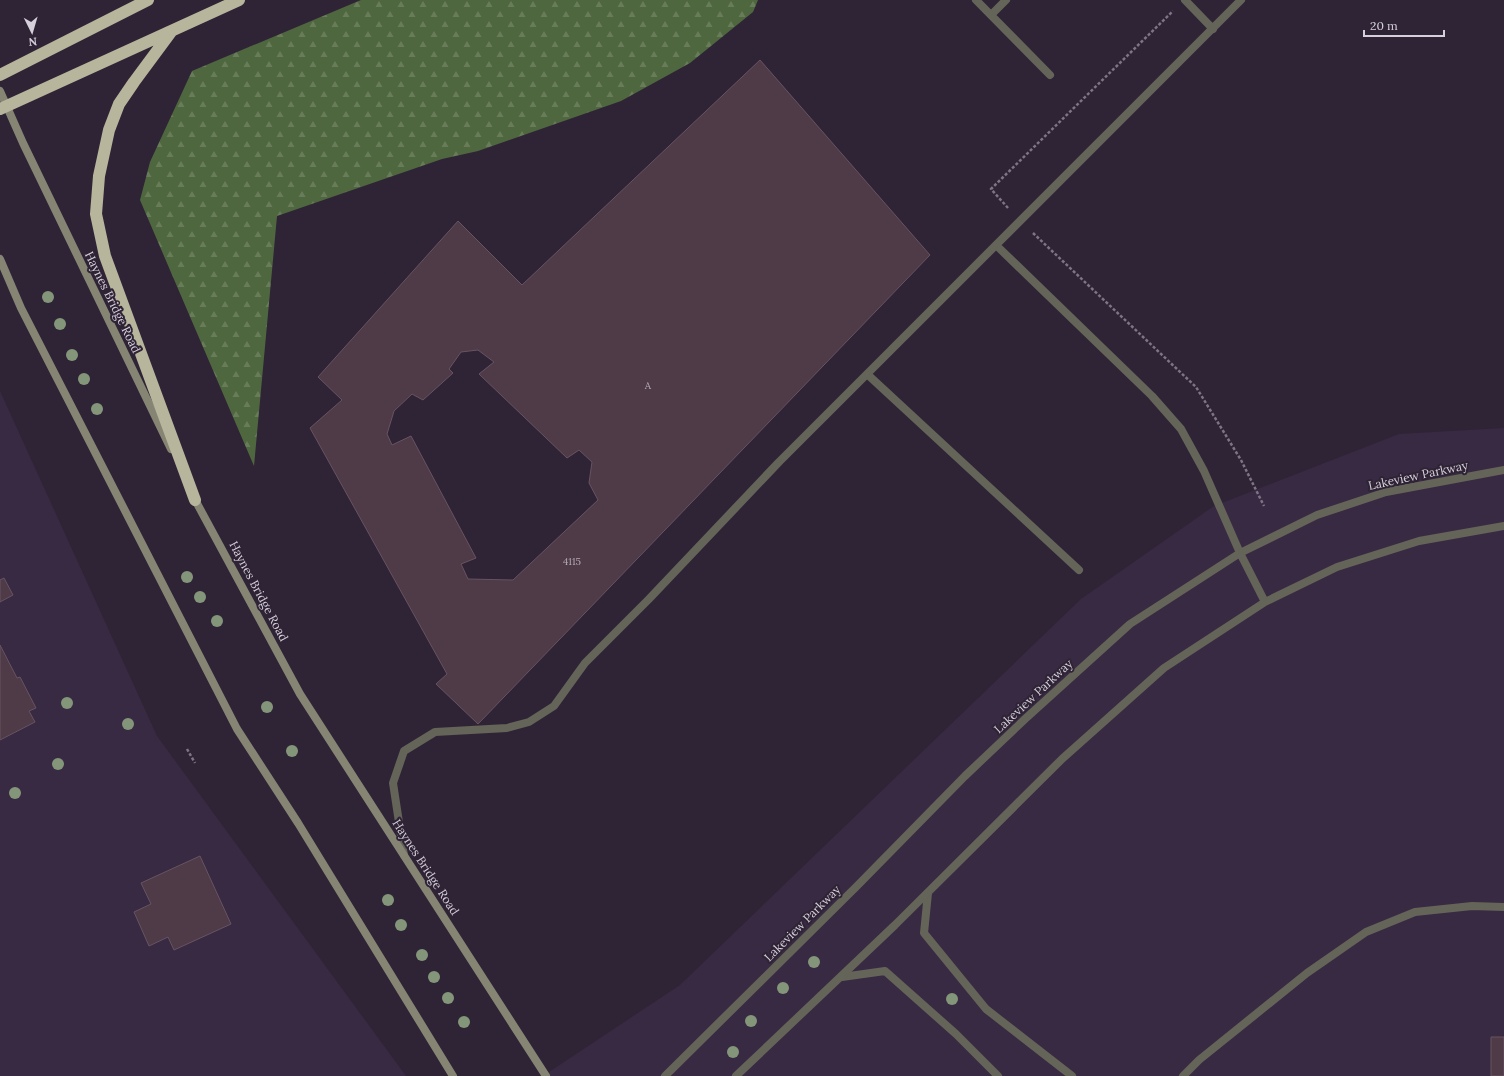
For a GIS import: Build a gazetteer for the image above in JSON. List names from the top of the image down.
{
  "streets": {
    "main road": ["Haynes Bridge Road"],
    "street": ["Lakeview Parkway"]
  },
  "house_numbers": ["A", "4115"],
  "scale_bar": "20 m",
  "north": "bottom"
}
